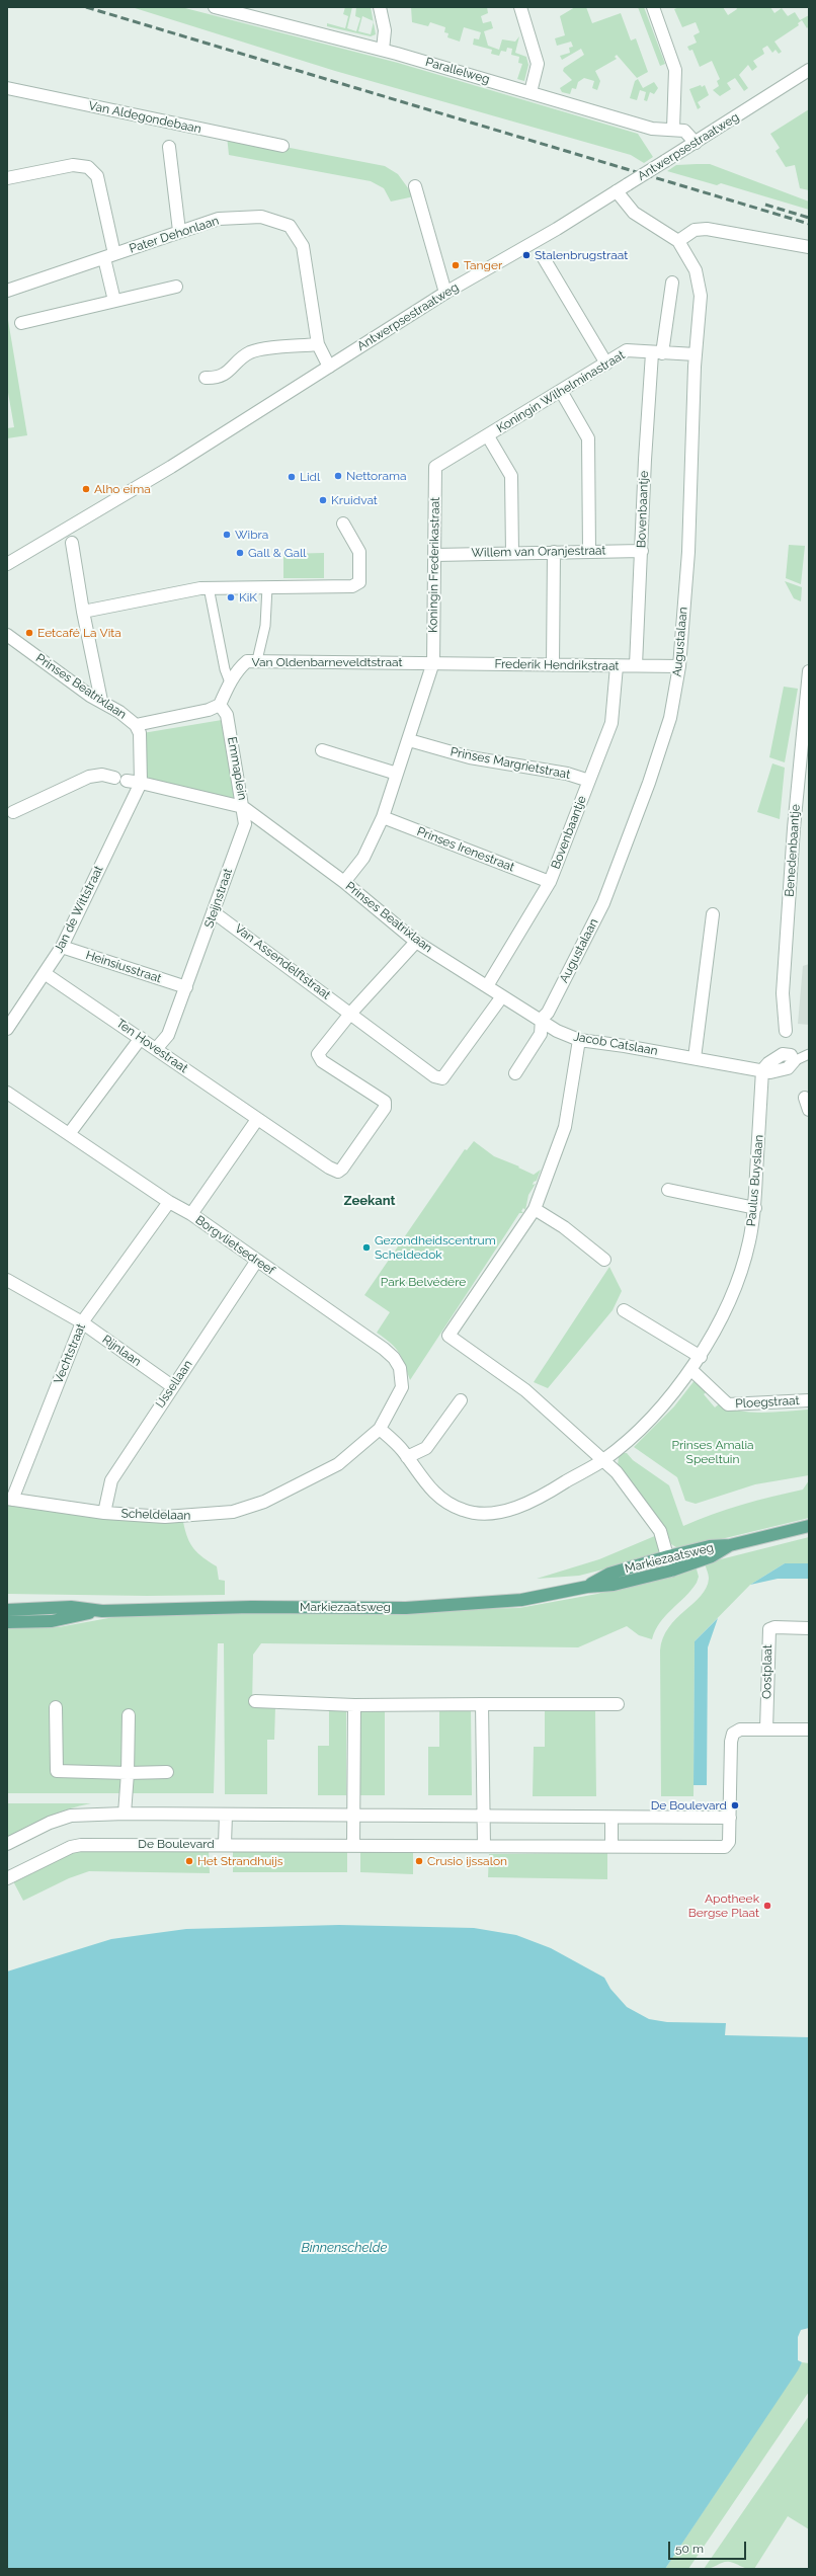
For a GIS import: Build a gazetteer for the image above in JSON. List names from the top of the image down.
{
  "streets": {
    "main road": ["Markiezaatsweg"],
    "street": [
      "Parallelweg",
      "Van Aldegondebaan",
      "Antwerpsestraatweg",
      "Pater Dehonlaan",
      "Koningin Wilhelminastraat",
      "Bovenbaantje",
      "Willem van Oranjestraat",
      "Koningin Frederikastraat",
      "Augustalaan",
      "Van Oldenbarneveldtstraat",
      "Frederik Hendrikstraat",
      "Prinses Beatrixlaan",
      "Prinses Margrietstraat",
      "Emmaplein",
      "Prinses Irenestraat",
      "Benedenbaantje",
      "Steijnstraat",
      "Jan de Wittstraat",
      "Van Assendelftstraat",
      "Heinsiusstraat",
      "Jacob Catslaan",
      "Ten Hovestraat",
      "Paulus Buyslaan",
      "Borgvlietsedreef",
      "Rijnlaan",
      "Vechtstraat",
      "IJssellaan",
      "Ploegstraat",
      "Scheldelaan",
      "Oostplaat",
      "De Boulevard"
    ]
  },
  "crossings": [
    ["Parallelweg", "Antwerpsestraatweg"],
    ["Antwerpsestraatweg", "Pater Dehonlaan"],
    ["Koningin Wilhelminastraat", "Bovenbaantje"],
    ["Koningin Wilhelminastraat", "Koningin Frederikastraat"],
    ["Koningin Wilhelminastraat", "Augustalaan"],
    ["Bovenbaantje", "Willem van Oranjestraat"],
    ["Bovenbaantje", "Frederik Hendrikstraat"],
    ["Bovenbaantje", "Prinses Beatrixlaan"],
    ["Bovenbaantje", "Prinses Margrietstraat"],
    ["Bovenbaantje", "Prinses Irenestraat"],
    ["Willem van Oranjestraat", "Koningin Frederikastraat"],
    ["Koningin Frederikastraat", "Van Oldenbarneveldtstraat"],
    ["Koningin Frederikastraat", "Frederik Hendrikstraat"],
    ["Koningin Frederikastraat", "Prinses Beatrixlaan"],
    ["Koningin Frederikastraat", "Prinses Margrietstraat"],
    ["Koningin Frederikastraat", "Prinses Irenestraat"],
    ["Augustalaan", "Frederik Hendrikstraat"],
    ["Augustalaan", "Prinses Beatrixlaan"],
    ["Augustalaan", "Jacob Catslaan"],
    ["Van Oldenbarneveldtstraat", "Frederik Hendrikstraat"],
    ["Van Oldenbarneveldtstraat", "Emmaplein"],
    ["Prinses Beatrixlaan", "Emmaplein"],
    ["Prinses Beatrixlaan", "Steijnstraat"],
    ["Prinses Beatrixlaan", "Van Assendelftstraat"],
    ["Prinses Beatrixlaan", "Jacob Catslaan"],
    ["Emmaplein", "Steijnstraat"],
    ["Emmaplein", "Jan de Wittstraat"],
    ["Steijnstraat", "Van Assendelftstraat"],
    ["Steijnstraat", "Heinsiusstraat"],
    ["Steijnstraat", "Ten Hovestraat"],
    ["Jan de Wittstraat", "Heinsiusstraat"],
    ["Jan de Wittstraat", "Ten Hovestraat"],
    ["Van Assendelftstraat", "Ten Hovestraat"],
    ["Jacob Catslaan", "Paulus Buyslaan"],
    ["Paulus Buyslaan", "Borgvlietsedreef"],
    ["Paulus Buyslaan", "Ploegstraat"],
    ["Paulus Buyslaan", "Scheldelaan"],
    ["Borgvlietsedreef", "Vechtstraat"],
    ["Borgvlietsedreef", "IJssellaan"],
    ["Borgvlietsedreef", "Scheldelaan"],
    ["Rijnlaan", "Vechtstraat"],
    ["Rijnlaan", "IJssellaan"],
    ["Vechtstraat", "Scheldelaan"],
    ["IJssellaan", "Scheldelaan"],
    ["Oostplaat", "De Boulevard"]
  ],
  "districts": ["Zeekant"],
  "water": ["Binnenschelde"],
  "parks": ["Park Belvédère", "Prinses Amalia Speeltuin"],
  "places": [
    "Stalenbrugstraat",
    "Tanger",
    "Nettorama",
    "Lidl",
    "Alho eima",
    "Kruidvat",
    "Wibra",
    "Gall & Gall",
    "KiK",
    "Eetcafé La Vita",
    "Gezondheidscentrum Scheldedok",
    "De Boulevard",
    "Het Strandhuijs",
    "Crusio ijssalon",
    "Apotheek Bergse Plaat"
  ],
  "scale_bar": "50 m"
}
